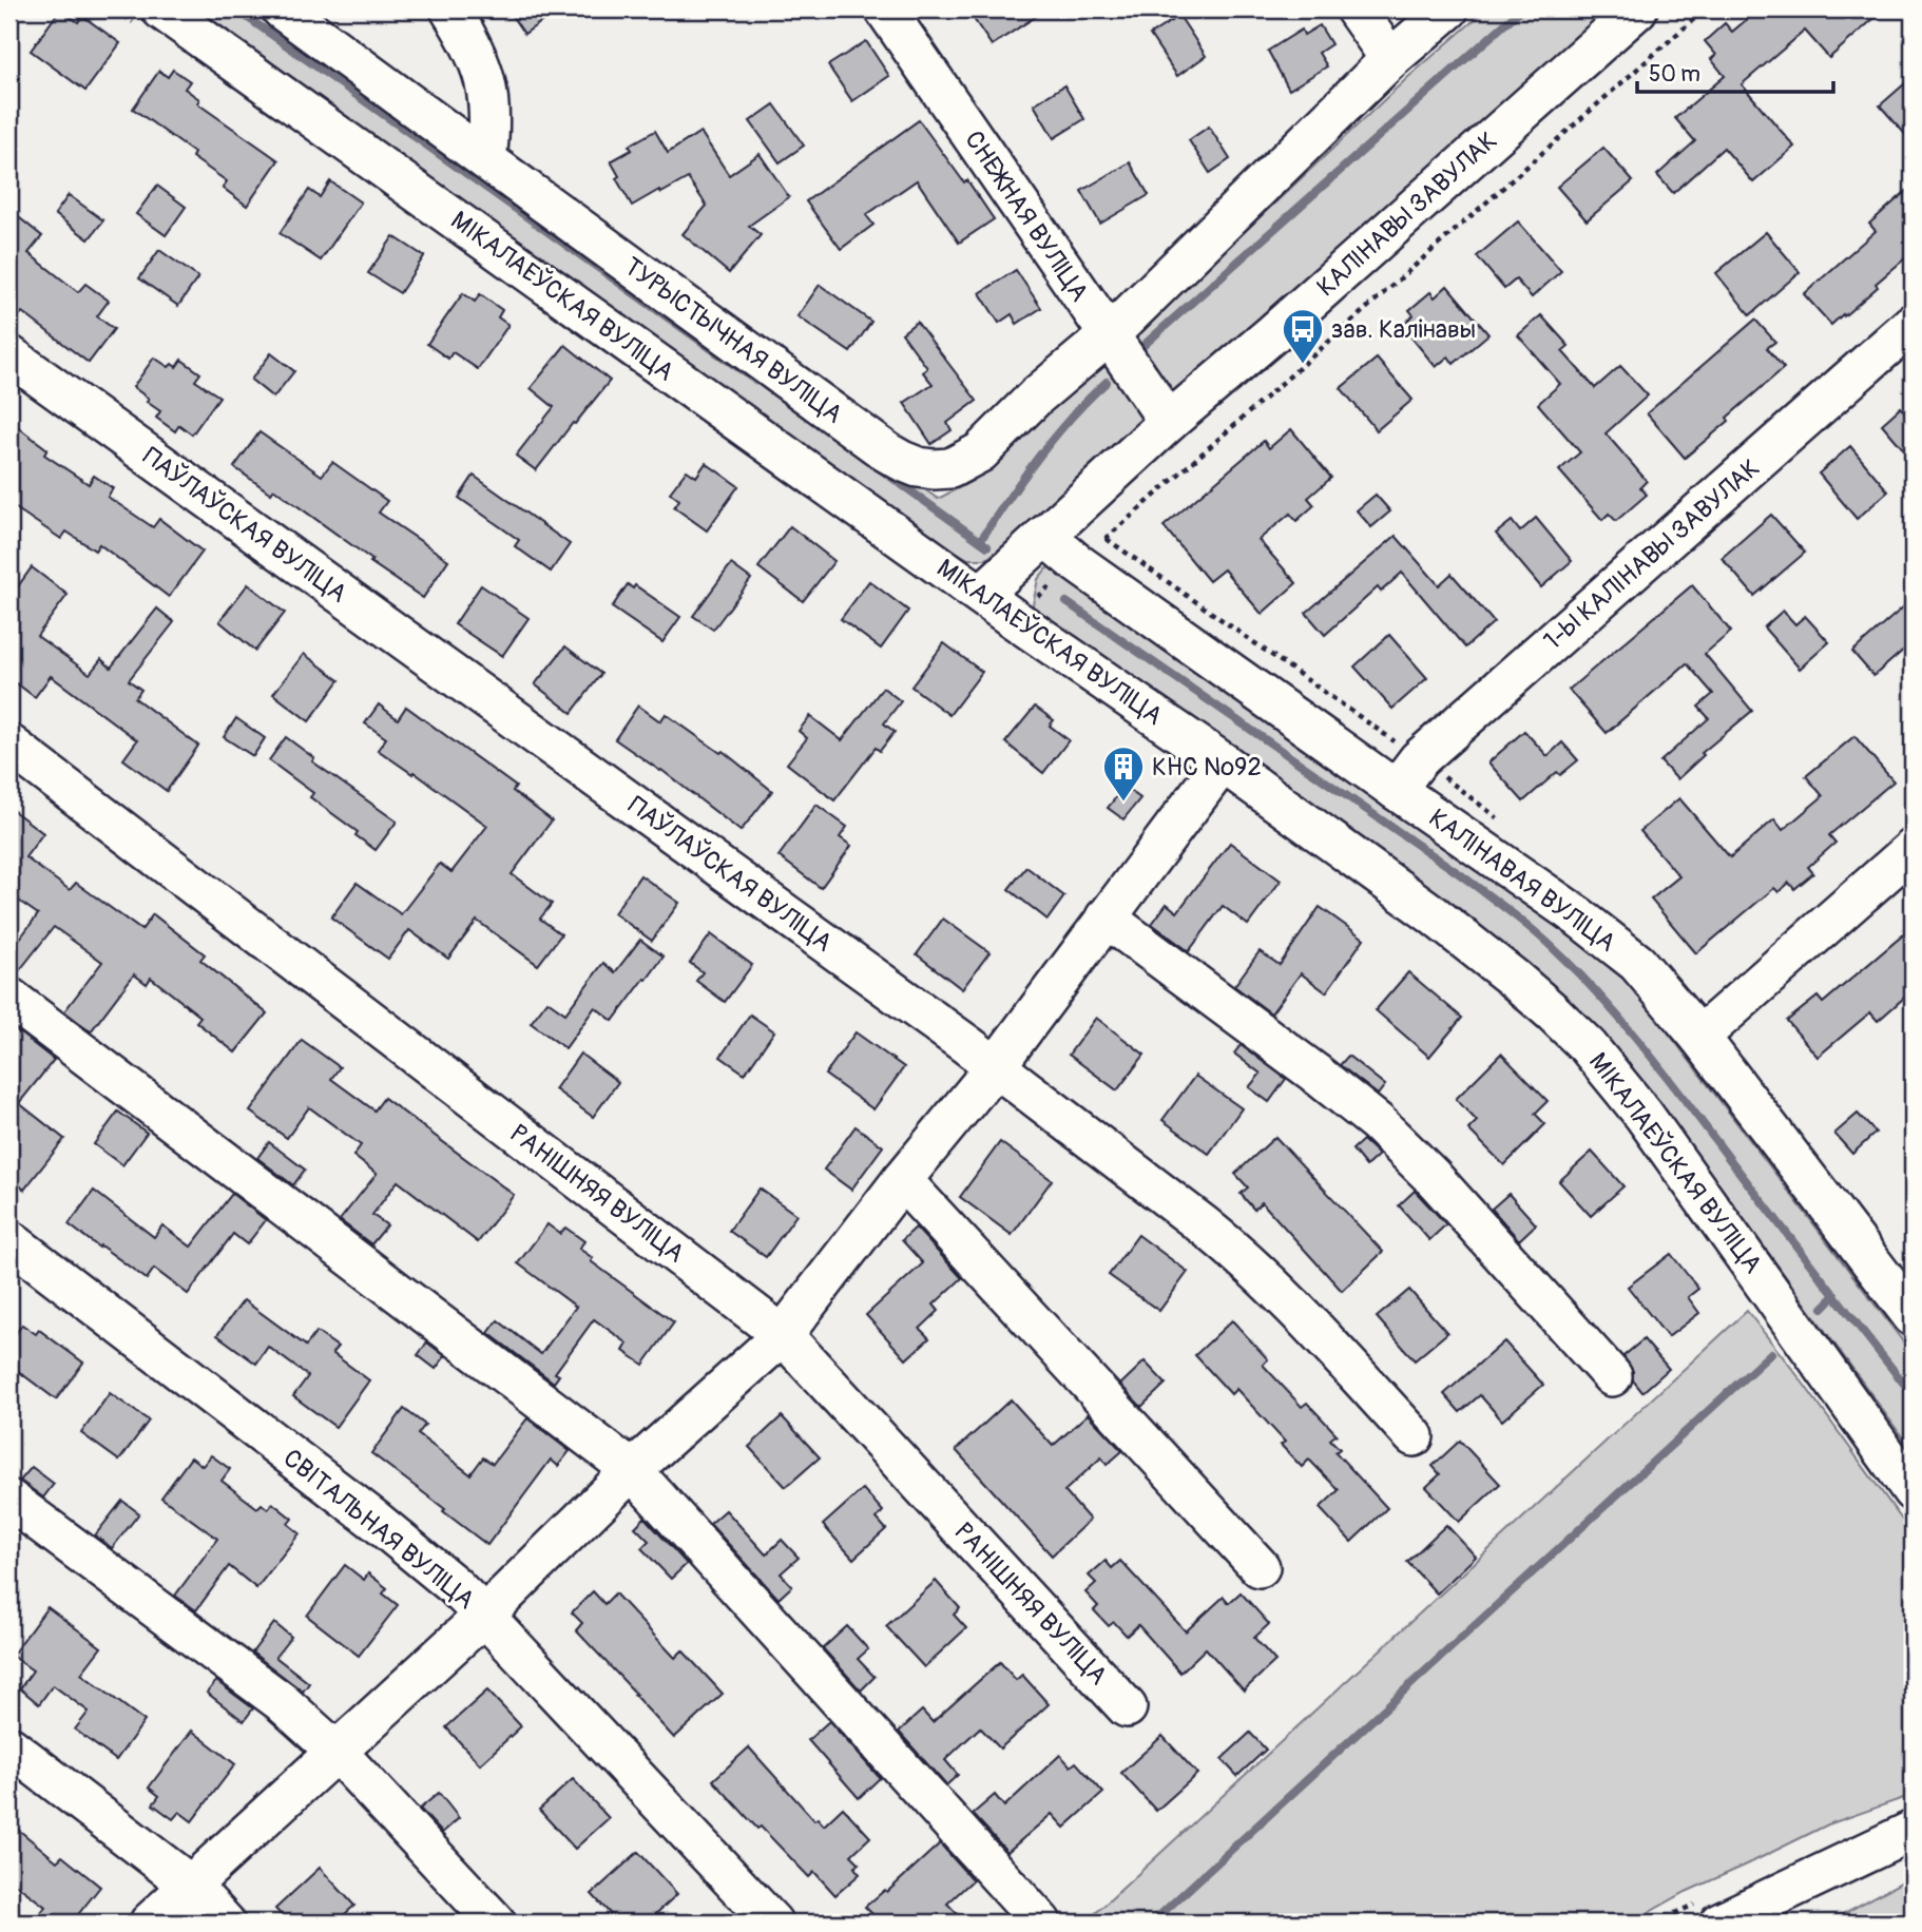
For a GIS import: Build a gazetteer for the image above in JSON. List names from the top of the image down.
{
  "streets": {
    "street": [
      "КАЛІНАВЫ ЗАВУЛАК",
      "СНЕЖНАЯ ВУЛІЦА",
      "МІКАЛАЕЎСКАЯ ВУЛІЦА",
      "ТУРЫСТЫЧНАЯ ВУЛІЦА",
      "ПАЎЛАЎСКАЯ ВУЛІЦА",
      "1-Ы КАЛІНАВЫ ЗАВУЛАК",
      "КАЛІНАВАЯ ВУЛІЦА",
      "РАНІШНЯЯ ВУЛІЦА",
      "СВІТАЛЬНАЯ ВУЛІЦА"
    ]
  },
  "crossings": [
    ["КАЛІНАВЫ ЗАВУЛАК", "СНЕЖНАЯ ВУЛІЦА"],
    ["КАЛІНАВЫ ЗАВУЛАК", "МІКАЛАЕЎСКАЯ ВУЛІЦА"],
    ["КАЛІНАВЫ ЗАВУЛАК", "КАЛІНАВАЯ ВУЛІЦА"],
    ["СНЕЖНАЯ ВУЛІЦА", "ТУРЫСТЫЧНАЯ ВУЛІЦА"],
    ["1-Ы КАЛІНАВЫ ЗАВУЛАК", "КАЛІНАВАЯ ВУЛІЦА"]
  ],
  "places": {
    "bus stop": ["зав. Калінавы"],
    "building": ["КНС №92"]
  },
  "scale_bar": "50 m"
}
